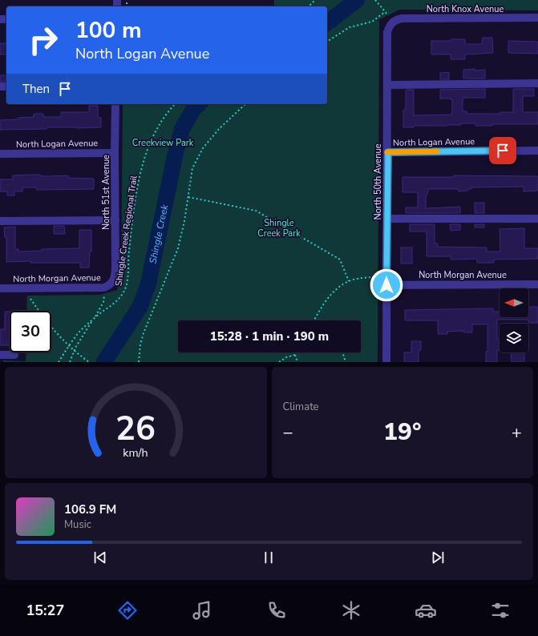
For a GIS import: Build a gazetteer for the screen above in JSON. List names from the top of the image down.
{
  "streets": {
    "street": [
      "North Knox Avenue",
      "North Logan Avenue",
      "North 50th Avenue",
      "North 51st Avenue",
      "North Morgan Avenue"
    ],
    "path": ["Shingle Creek Regional Trail"]
  },
  "crossings": [
    ["North Knox Avenue", "North 50th Avenue"],
    ["North Logan Avenue", "North 50th Avenue"],
    ["North Logan Avenue", "North 51st Avenue"],
    ["North 50th Avenue", "North Morgan Avenue"],
    ["North 51st Avenue", "North Morgan Avenue"]
  ],
  "water": ["Shingle Creek"],
  "parks": ["Creekview Park", "Shingle Creek Park"],
  "north": "left",
  "page": {
    "turn": ["100 m", "North Logan Avenue"],
    "then": "Then",
    "limit": "30",
    "trip": "15:28 · 1 min · 190 m",
    "tile": "Climate",
    "heat": ["−", "19°", "+"],
    "song": ["106.9 FM", "Music"],
    "tabs": "15:27",
    "gauge": ["26", "km/h"]
  }
}
